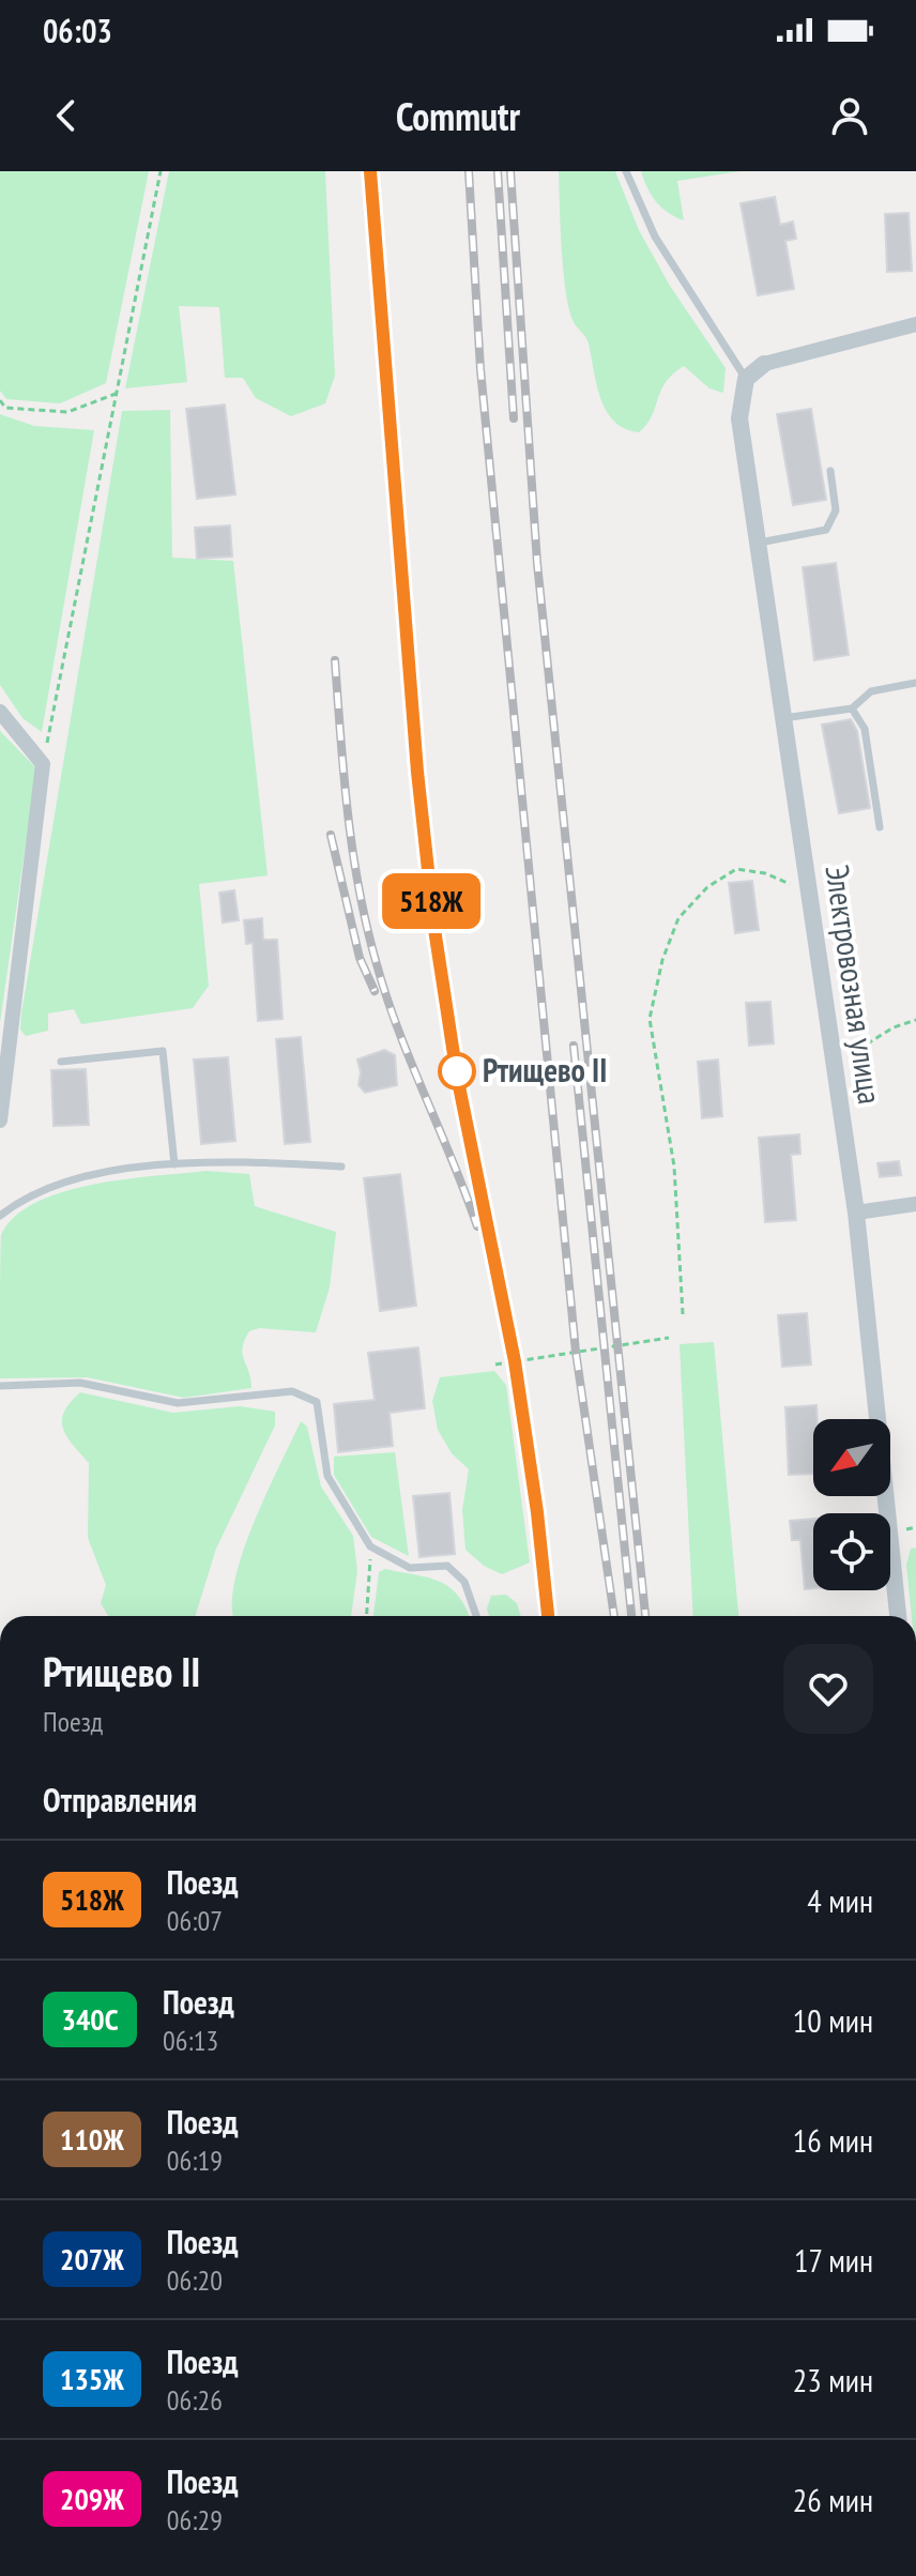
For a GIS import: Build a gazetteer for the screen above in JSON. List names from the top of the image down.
{
  "streets": {
    "street": ["Электровозная улица"]
  },
  "places": ["Ртищево II"],
  "north": "bottom left",
  "page": {
    "status": "06:03",
    "header": "Commutr",
    "on_map": "518Ж",
    "heading": [
      ["Ртищево II", "Поезд"],
      "Отправления"
    ],
    "list": [
      {
        "mark": "518Ж",
        "name": "Поезд",
        "note": "06:07",
        "value": "4 мин"
      },
      {
        "mark": "340С",
        "name": "Поезд",
        "note": "06:13",
        "value": "10 мин"
      },
      {
        "mark": "110Ж",
        "name": "Поезд",
        "note": "06:19",
        "value": "16 мин"
      },
      {
        "mark": "207Ж",
        "name": "Поезд",
        "note": "06:20",
        "value": "17 мин"
      },
      {
        "mark": "135Ж",
        "name": "Поезд",
        "note": "06:26",
        "value": "23 мин"
      },
      {
        "mark": "209Ж",
        "name": "Поезд",
        "note": "06:29",
        "value": "26 мин"
      }
    ]
  }
}
